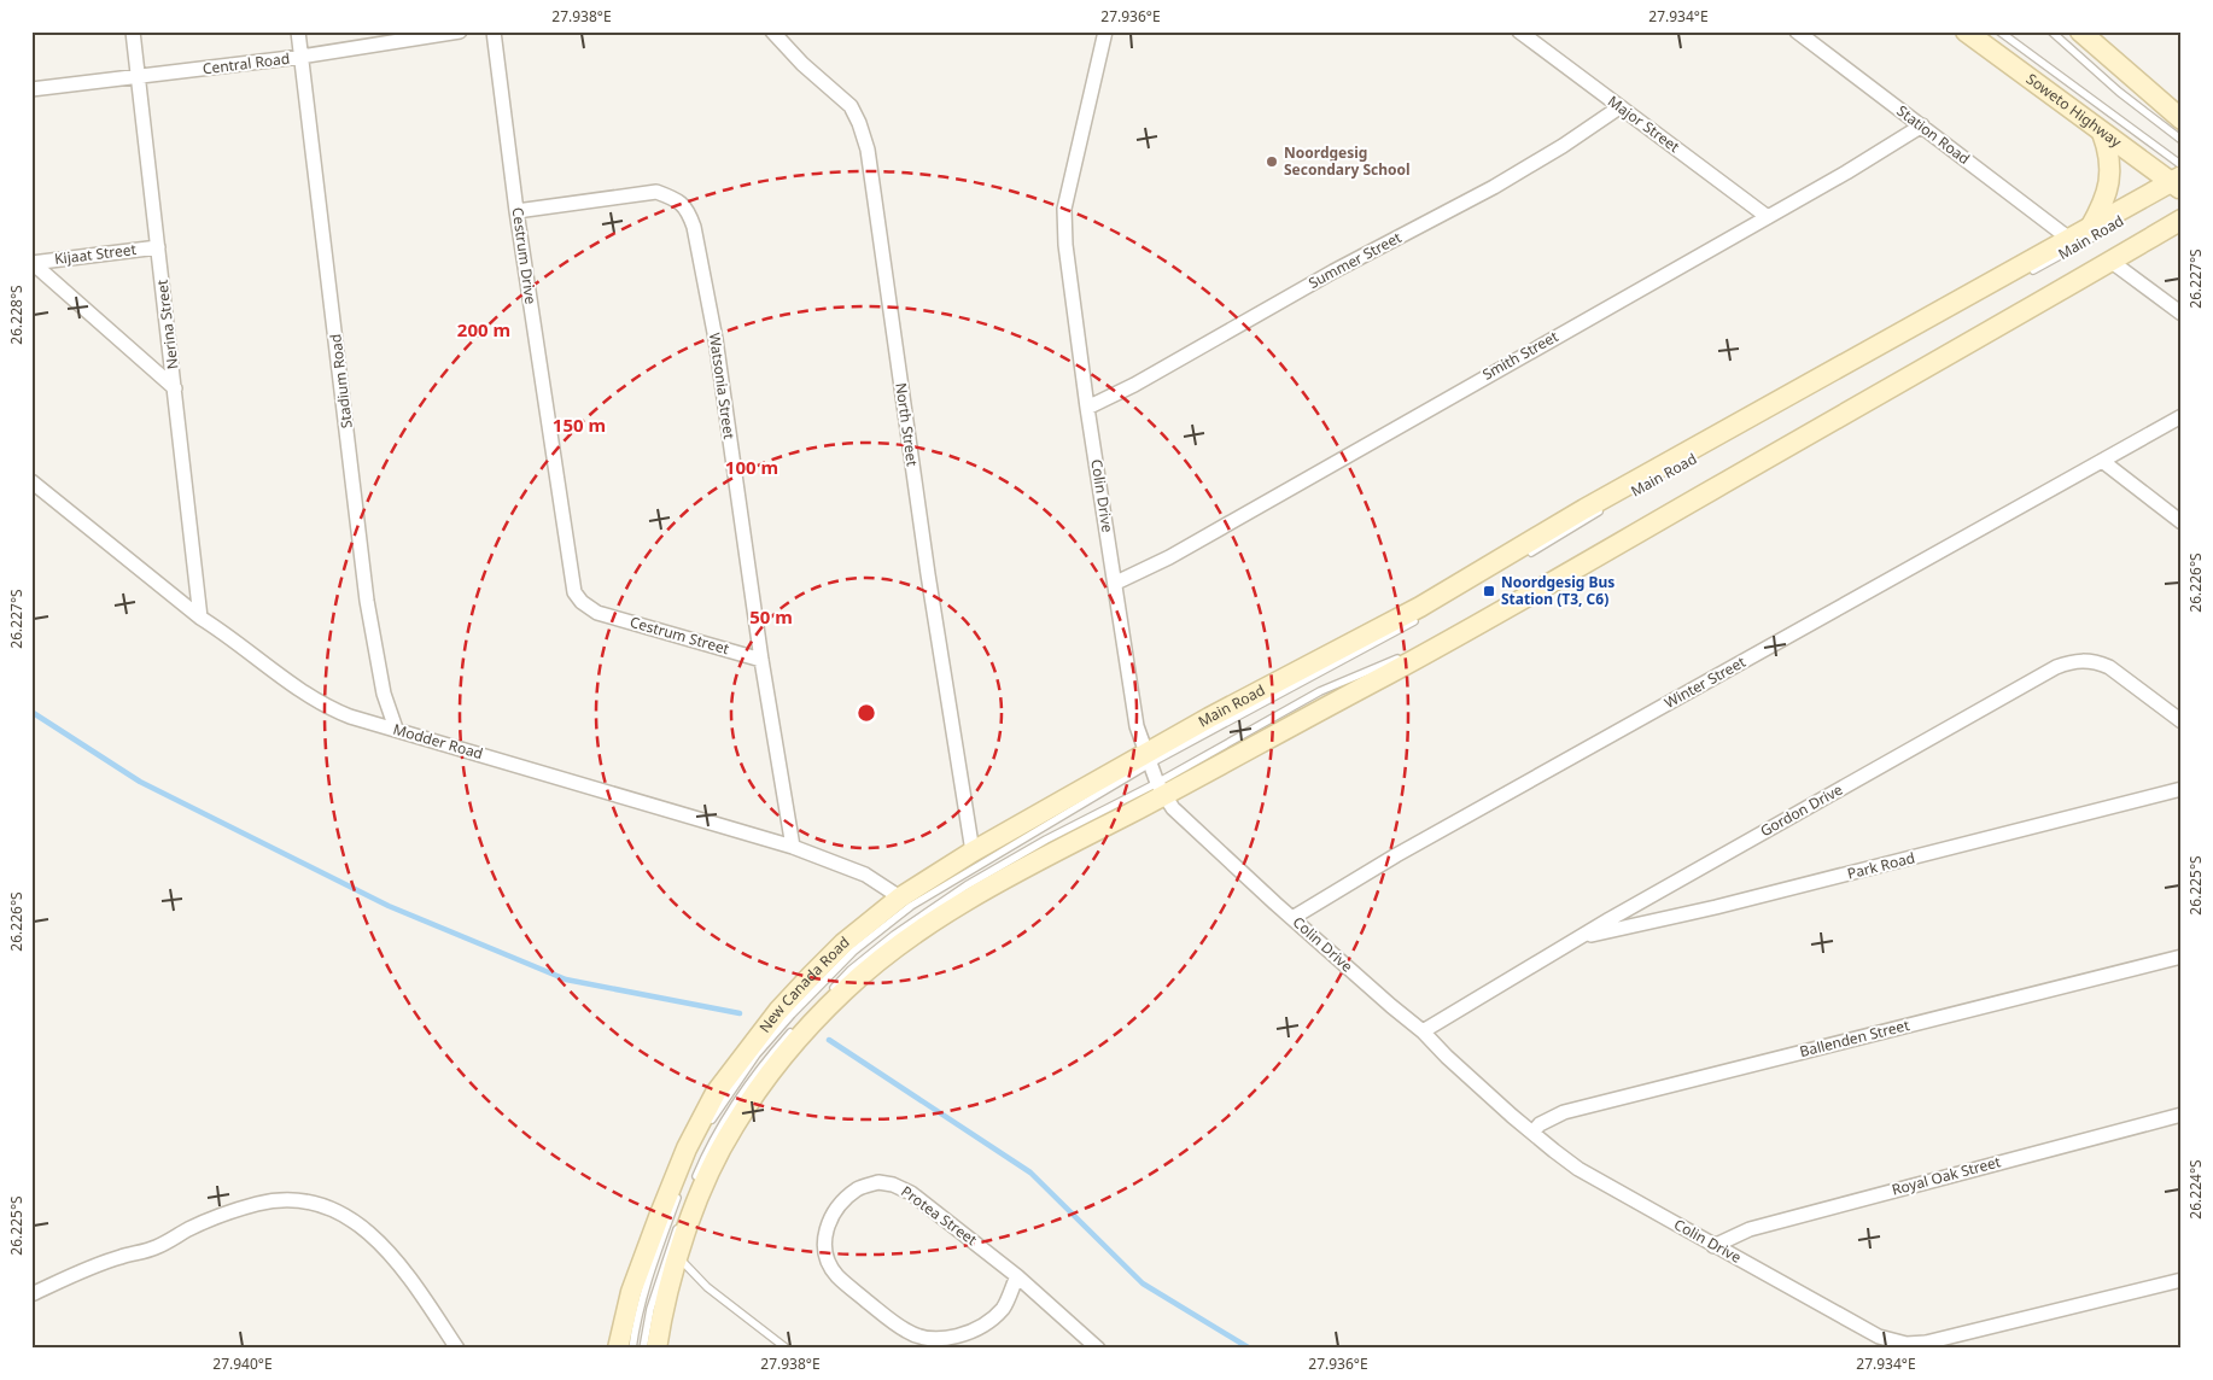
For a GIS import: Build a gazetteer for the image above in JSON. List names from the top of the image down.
{
  "streets": {
    "main road": ["Soweto Highway", "Main Road", "New Canada Road"],
    "street": [
      "Central Road",
      "Major Street",
      "Station Road",
      "Kijaat Street",
      "Cestrum Drive",
      "Summer Street",
      "Nerina Street",
      "Smith Street",
      "Stadium Road",
      "Watsonia Street",
      "North Street",
      "Colin Drive",
      "Cestrum Street",
      "Winter Street",
      "Modder Road",
      "Gordon Drive",
      "Park Road",
      "Ballenden Street",
      "Royal Oak Street",
      "Protea Street"
    ]
  },
  "crossings": [
    ["Central Road", "Nerina Street"],
    ["Central Road", "Stadium Road"],
    ["Soweto Highway", "Main Road"],
    ["Major Street", "Summer Street"],
    ["Major Street", "Smith Street"],
    ["Station Road", "Main Road"],
    ["Station Road", "Smith Street"],
    ["Main Road", "Colin Drive"],
    ["Main Road", "New Canada Road"],
    ["Kijaat Street", "Nerina Street"],
    ["Cestrum Drive", "Watsonia Street"],
    ["Cestrum Drive", "Cestrum Street"],
    ["Summer Street", "Colin Drive"],
    ["Nerina Street", "Modder Road"],
    ["Smith Street", "Colin Drive"],
    ["Stadium Road", "Modder Road"],
    ["Watsonia Street", "Cestrum Street"],
    ["Watsonia Street", "Modder Road"],
    ["North Street", "New Canada Road"],
    ["Colin Drive", "Winter Street"],
    ["Colin Drive", "Gordon Drive"],
    ["Colin Drive", "New Canada Road"],
    ["Colin Drive", "Ballenden Street"],
    ["Colin Drive", "Royal Oak Street"],
    ["Modder Road", "New Canada Road"],
    ["Gordon Drive", "Park Road"]
  ],
  "places": {
    "other": ["Noordgesig Secondary School"],
    "transit": ["Noordgesig Bus Station (T3, C6)"]
  },
  "coordinates": [
    "27.938°E",
    "27.936°E",
    "27.934°E",
    "26.227°S",
    "26.228°S",
    "26.226°S",
    "26.225°S",
    "26.224°S",
    "27.940°E"
  ],
  "rings": [
    "200 m",
    "150 m",
    "100 m",
    "50 m"
  ]
}
